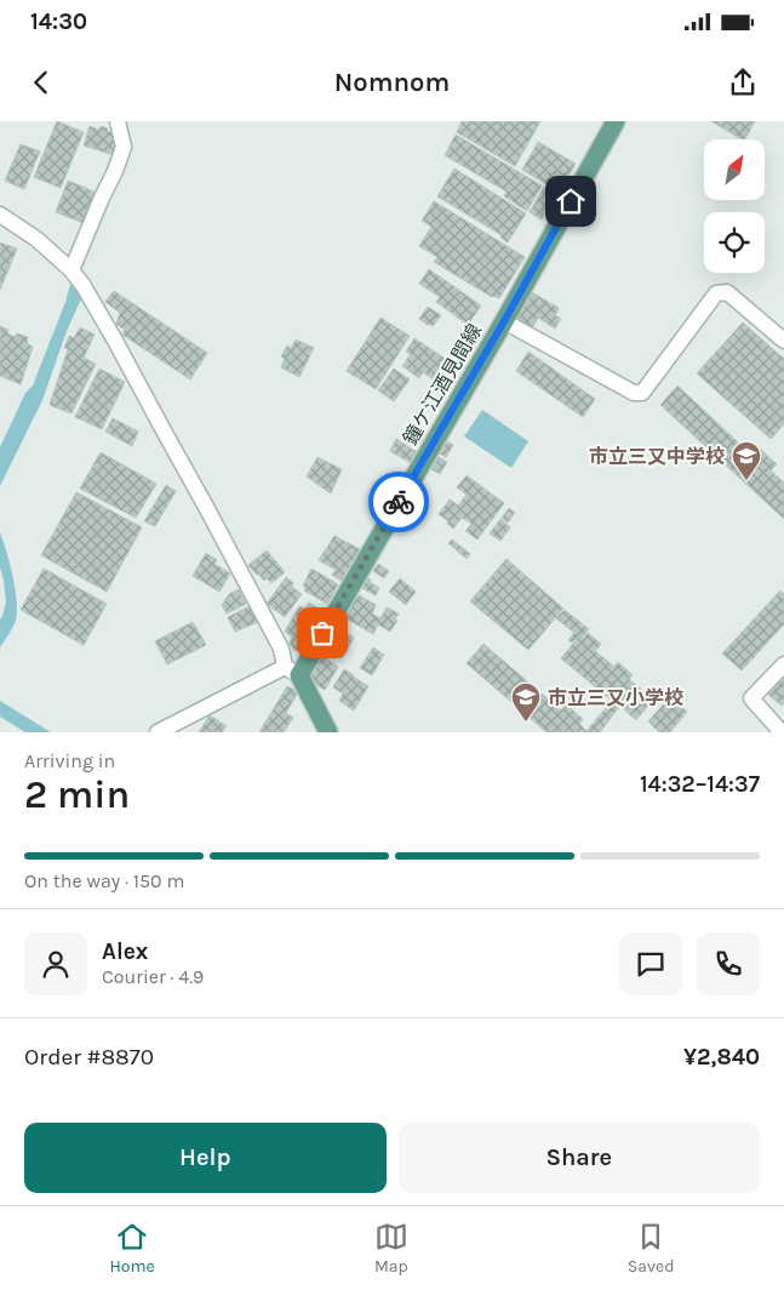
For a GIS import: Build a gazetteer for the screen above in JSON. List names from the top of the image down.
{
  "streets": {
    "main road": ["鐘ケ江酒見間線"]
  },
  "places": {
    "school or university": ["市立三又中学校", "市立三又小学校"]
  },
  "north": "top right",
  "page": {
    "status": "14:30",
    "header": "Nomnom",
    "heading": ["2 min", "Arriving in", "14:32–14:37"],
    "panel": [
      "Alex",
      "Courier · 4.9",
      "Order #8870",
      "¥2,840"
    ],
    "bar": "On the way · 150 m",
    "buttons": ["Help", "Share"],
    "tabs": ["Home", "Map", "Saved"]
  }
}
